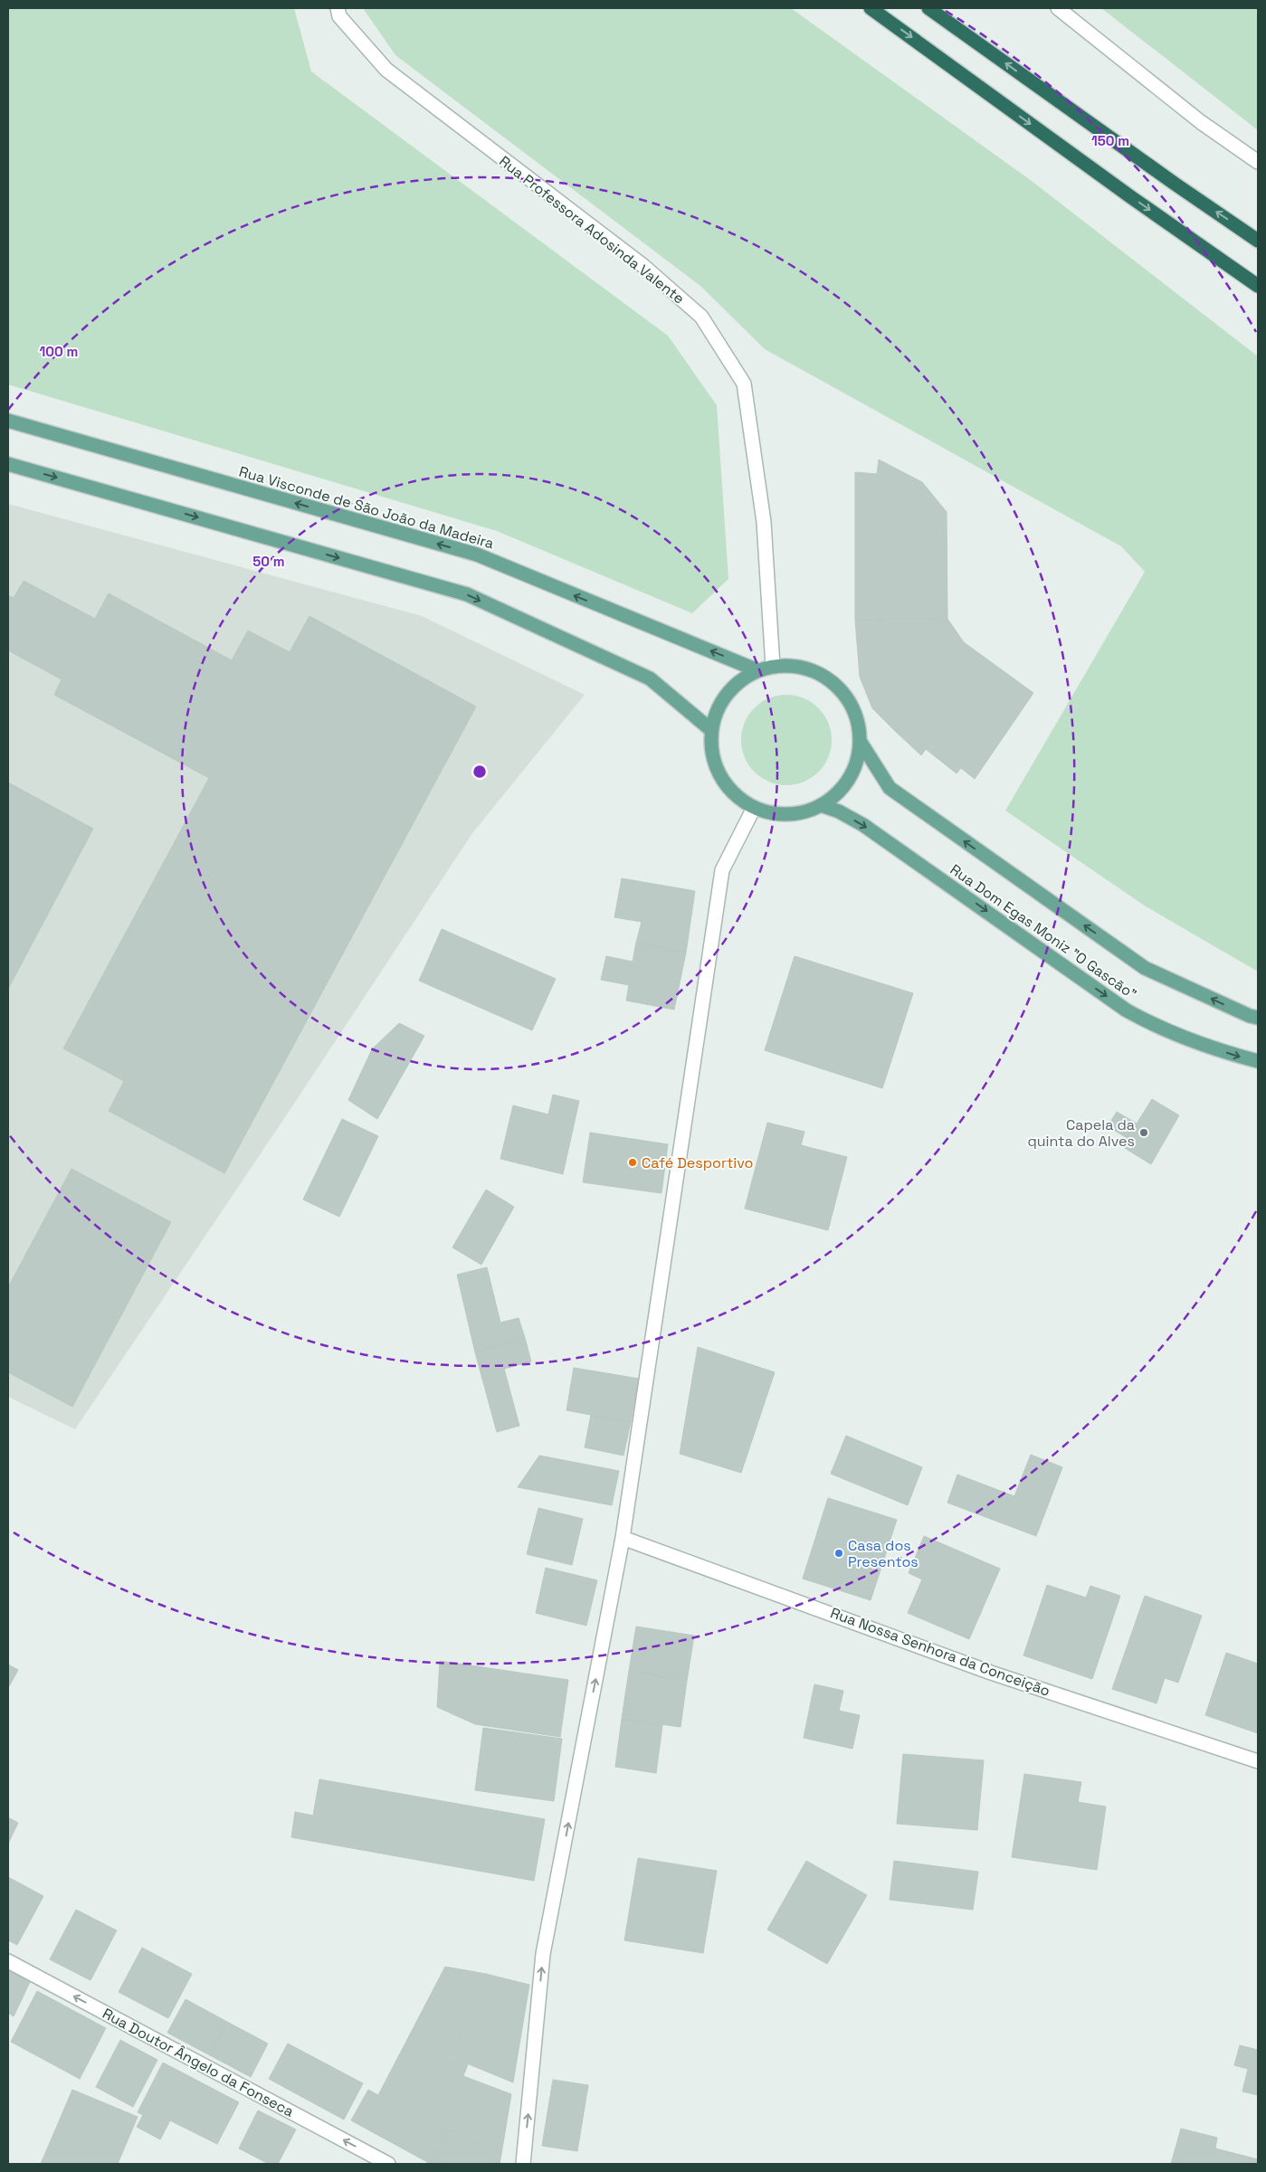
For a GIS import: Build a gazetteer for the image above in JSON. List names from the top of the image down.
{
  "streets": {
    "main road": ["Rua Visconde de São João da Madeira", "Rua Dom Egas Moniz \"O Gascão\""],
    "street": ["Rua Professora Adosinda Valente", "Rua Nossa Senhora da Conceição", "Rua Doutor Ângelo da Fonseca"]
  },
  "crossings": [
    ["Rua Professora Adosinda Valente", "Rua Visconde de São João da Madeira"],
    ["Rua Professora Adosinda Valente", "Rua Dom Egas Moniz \"O Gascão\""],
    ["Rua Visconde de São João da Madeira", "Rua Dom Egas Moniz \"O Gascão\""]
  ],
  "one_way": ["Rua Doutor Ângelo da Fonseca"],
  "places": ["Capela da quinta do Alves", "Café Desportivo", "Casa dos Presentos"],
  "rings": ["150 m", "100 m", "50 m"]
}
